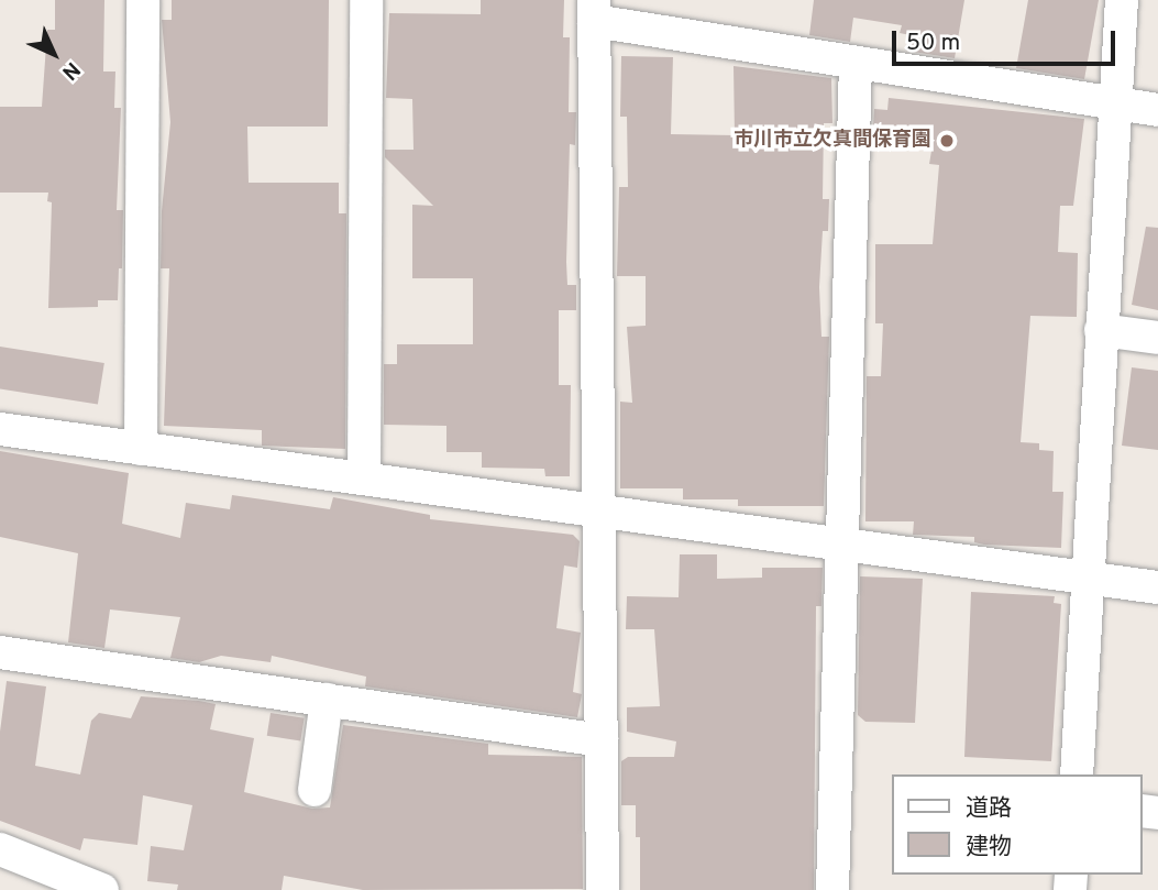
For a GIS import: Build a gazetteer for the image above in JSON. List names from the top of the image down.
{
  "places": ["市川市立欠真間保育園"],
  "legend": ["道路", "建物"],
  "scale_bar": "50 m",
  "north": "bottom right"
}
